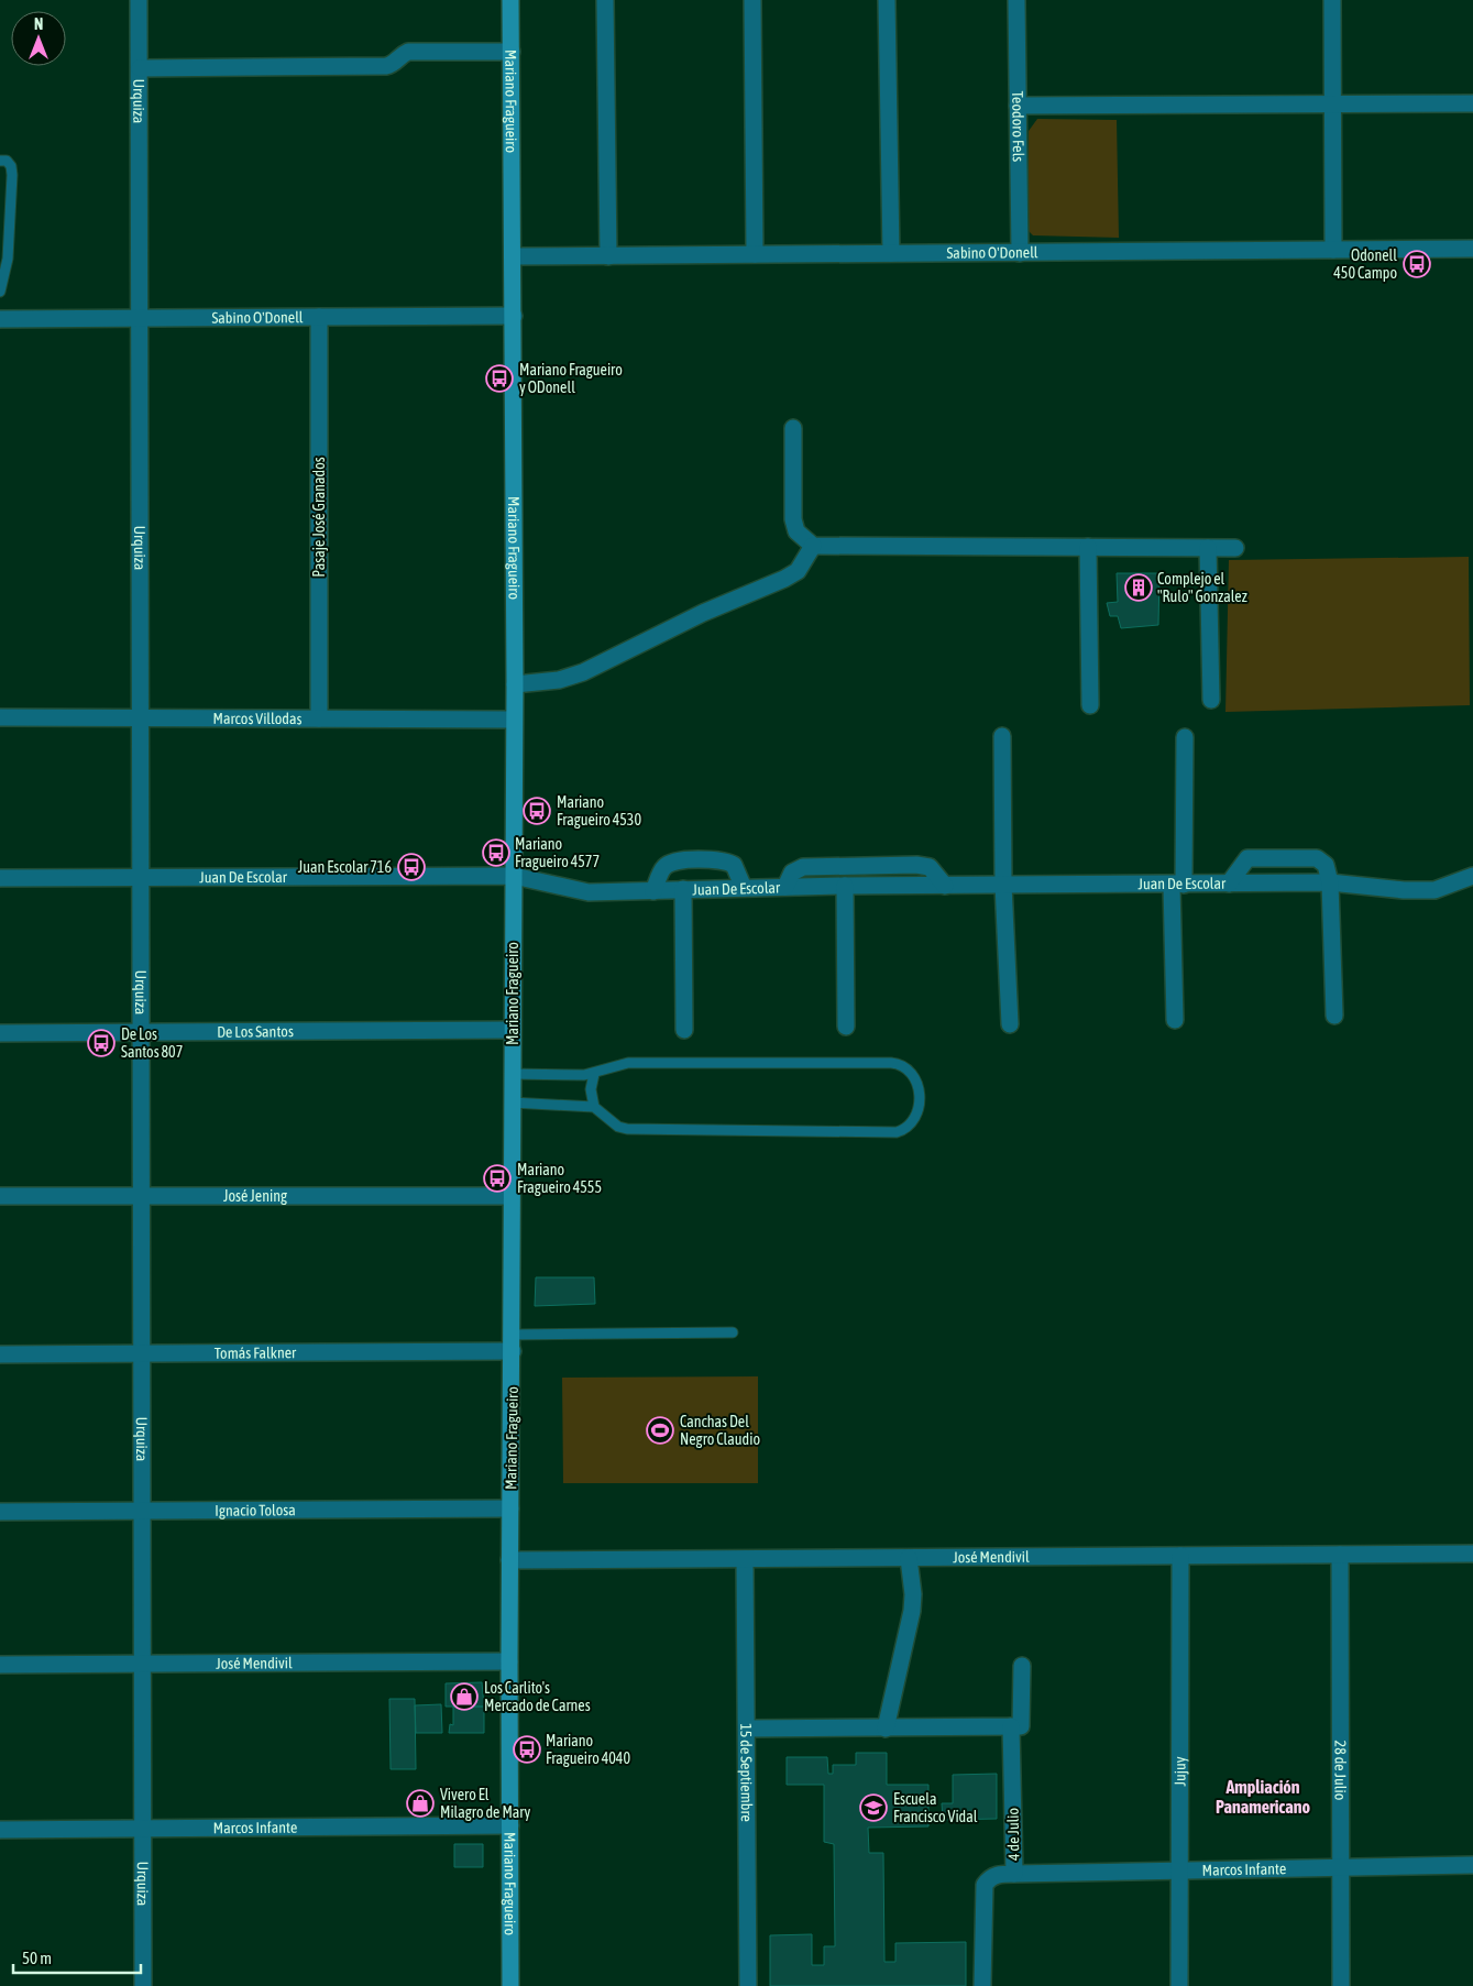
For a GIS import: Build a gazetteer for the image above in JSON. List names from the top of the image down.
{
  "streets": {
    "main road": ["Mariano Fragueiro"],
    "street": [
      "Urquiza",
      "Teodoro Fels",
      "Sabino O'Donell",
      "Pasaje José Granados",
      "Marcos Villodas",
      "Juan De Escolar",
      "De Los Santos",
      "José Jening",
      "Tomás Falkner",
      "Ignacio Tolosa",
      "José Mendivil",
      "Jujuy",
      "28 de Julio",
      "15 de Septiembre",
      "Marcos Infante",
      "4 de Julio"
    ]
  },
  "crossings": [
    ["Urquiza", "Sabino O'Donell"],
    ["Urquiza", "Marcos Villodas"],
    ["Urquiza", "Juan De Escolar"],
    ["Urquiza", "De Los Santos"],
    ["Urquiza", "José Jening"],
    ["Urquiza", "Tomás Falkner"],
    ["Urquiza", "Ignacio Tolosa"],
    ["Urquiza", "José Mendivil"],
    ["Urquiza", "Marcos Infante"],
    ["Mariano Fragueiro", "Sabino O'Donell"],
    ["Mariano Fragueiro", "Marcos Villodas"],
    ["Mariano Fragueiro", "Juan De Escolar"],
    ["Mariano Fragueiro", "De Los Santos"],
    ["Mariano Fragueiro", "José Jening"],
    ["Mariano Fragueiro", "Tomás Falkner"],
    ["Mariano Fragueiro", "Ignacio Tolosa"],
    ["Mariano Fragueiro", "José Mendivil"],
    ["Mariano Fragueiro", "Marcos Infante"],
    ["Teodoro Fels", "Sabino O'Donell"],
    ["Sabino O'Donell", "Pasaje José Granados"],
    ["Pasaje José Granados", "Marcos Villodas"],
    ["José Mendivil", "Jujuy"],
    ["José Mendivil", "28 de Julio"],
    ["José Mendivil", "15 de Septiembre"],
    ["Jujuy", "Marcos Infante"],
    ["28 de Julio", "Marcos Infante"],
    ["Marcos Infante", "4 de Julio"]
  ],
  "districts": ["Ampliación Panamericano"],
  "places": {
    "bus stop": [
      "Odonell 450 Campo",
      "Mariano Fragueiro y ODonell",
      "Mariano Fragueiro 4530",
      "Mariano Fragueiro 4577",
      "Juan Escolar 716",
      "De Los Santos 807",
      "Mariano Fragueiro 4555",
      "Mariano Fragueiro 4040"
    ],
    "building": ["Complejo el \"Rulo\" Gonzalez"],
    "sports": ["Canchas Del Negro Claudio"],
    "shop": ["Los Carlito's Mercado de Carnes", "Vivero El Milagro de Mary"],
    "school or university": ["Escuela Francisco Vidal"]
  },
  "scale_bar": "50 m",
  "north": "top"
}
